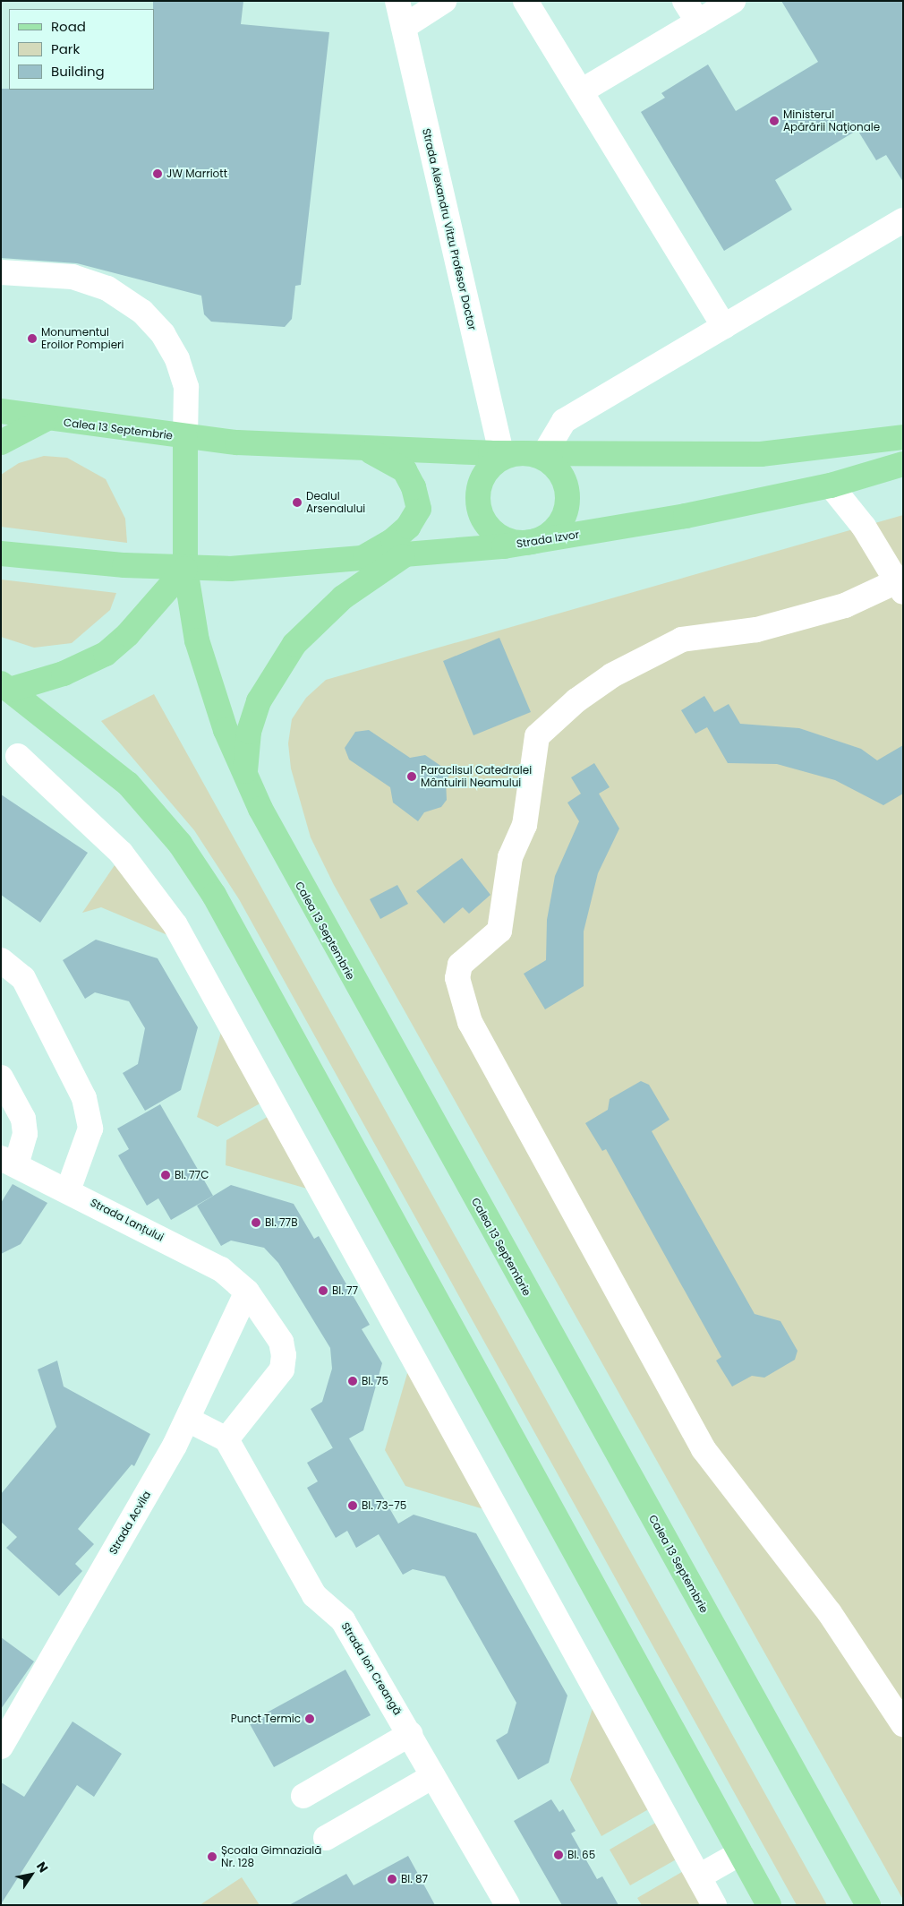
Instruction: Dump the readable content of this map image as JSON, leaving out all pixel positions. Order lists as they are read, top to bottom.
{
  "streets": {
    "main road": ["Calea 13 Septembrie", "Strada Izvor"],
    "street": [
      "Strada Alexandru Vitzu Profesor Doctor",
      "Strada Lanțului",
      "Strada Acvila",
      "Strada Ion Creangă"
    ]
  },
  "crossings": [
    ["Strada Alexandru Vitzu Profesor Doctor", "Strada Izvor"],
    ["Calea 13 Septembrie", "Strada Izvor"],
    ["Strada Lanțului", "Strada Acvila"]
  ],
  "places": [
    "Ministerul Apărării Naţionale",
    "JW Marriott",
    "Monumentul Eroilor Pompieri",
    "Dealul Arsenalului",
    "Paraclisul Catedralei Mântuirii Neamului",
    "Bl. 77C",
    "Bl. 77B",
    "Bl. 77",
    "Bl. 75",
    "Bl. 73-75",
    "Punct Termic",
    "Bl. 65",
    "Școala Gimnazială Nr. 128",
    "Bl. 87"
  ],
  "legend": ["Road", "Park", "Building"],
  "north": "top right"
}
